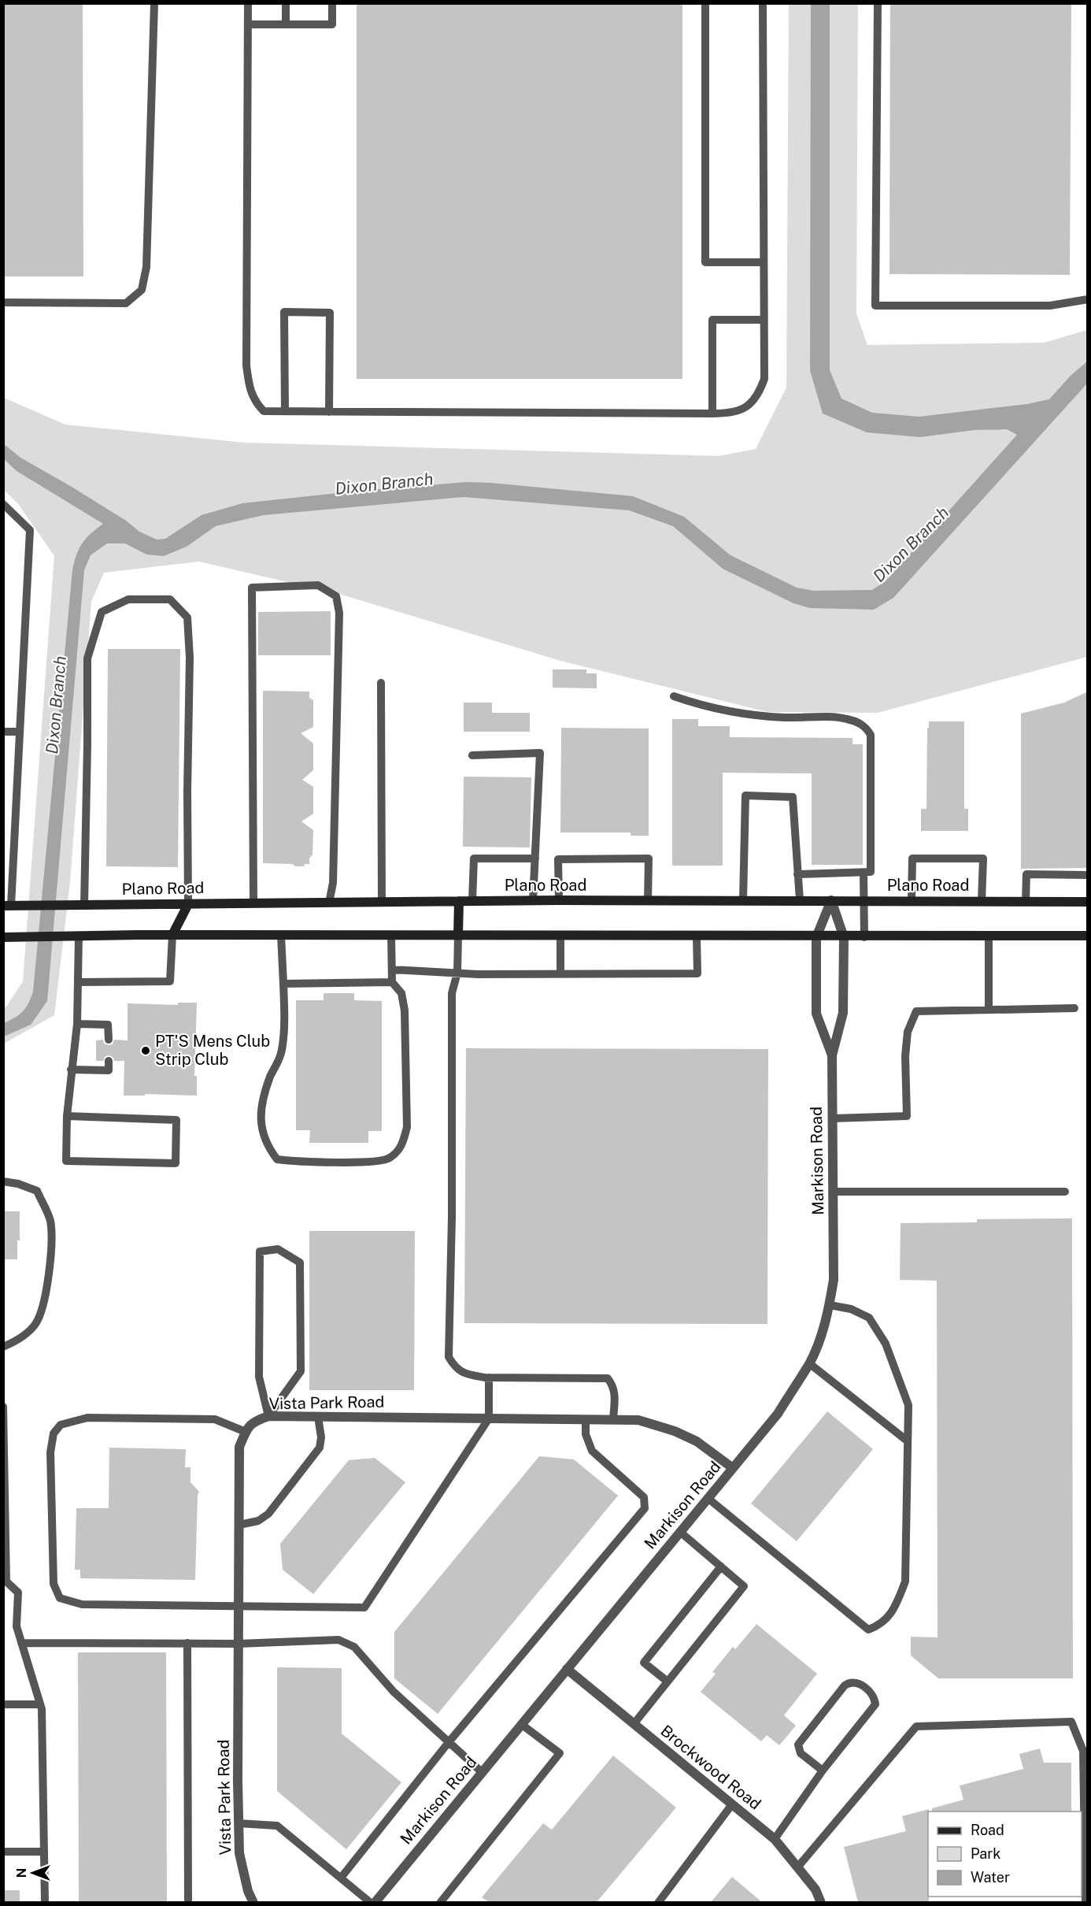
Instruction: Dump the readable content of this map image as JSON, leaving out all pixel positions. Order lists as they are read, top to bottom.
{
  "streets": {
    "main road": ["Plano Road"],
    "street": ["Markison Road", "Vista Park Road", "Brockwood Road"]
  },
  "crossings": [
    ["Plano Road", "Markison Road"],
    ["Markison Road", "Vista Park Road"],
    ["Markison Road", "Brockwood Road"]
  ],
  "water": ["Dixon Branch"],
  "places": ["PT'S Mens Club Strip Club"],
  "legend": ["Road", "Park", "Water"],
  "north": "left"
}
